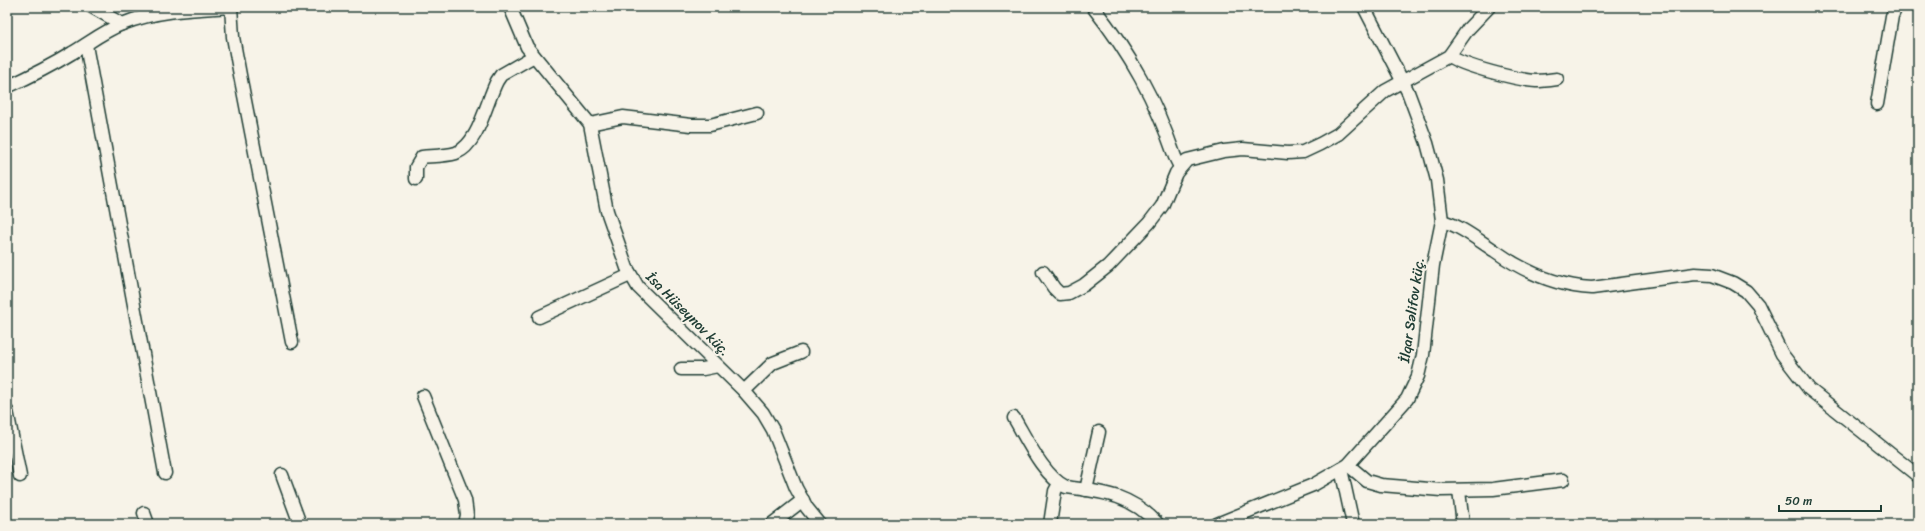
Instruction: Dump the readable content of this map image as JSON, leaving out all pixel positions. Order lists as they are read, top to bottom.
{
  "streets": {
    "street": ["İlqar Səlifov küç.", "İsa Hüseynov küç."]
  },
  "scale_bar": "50 m"
}
